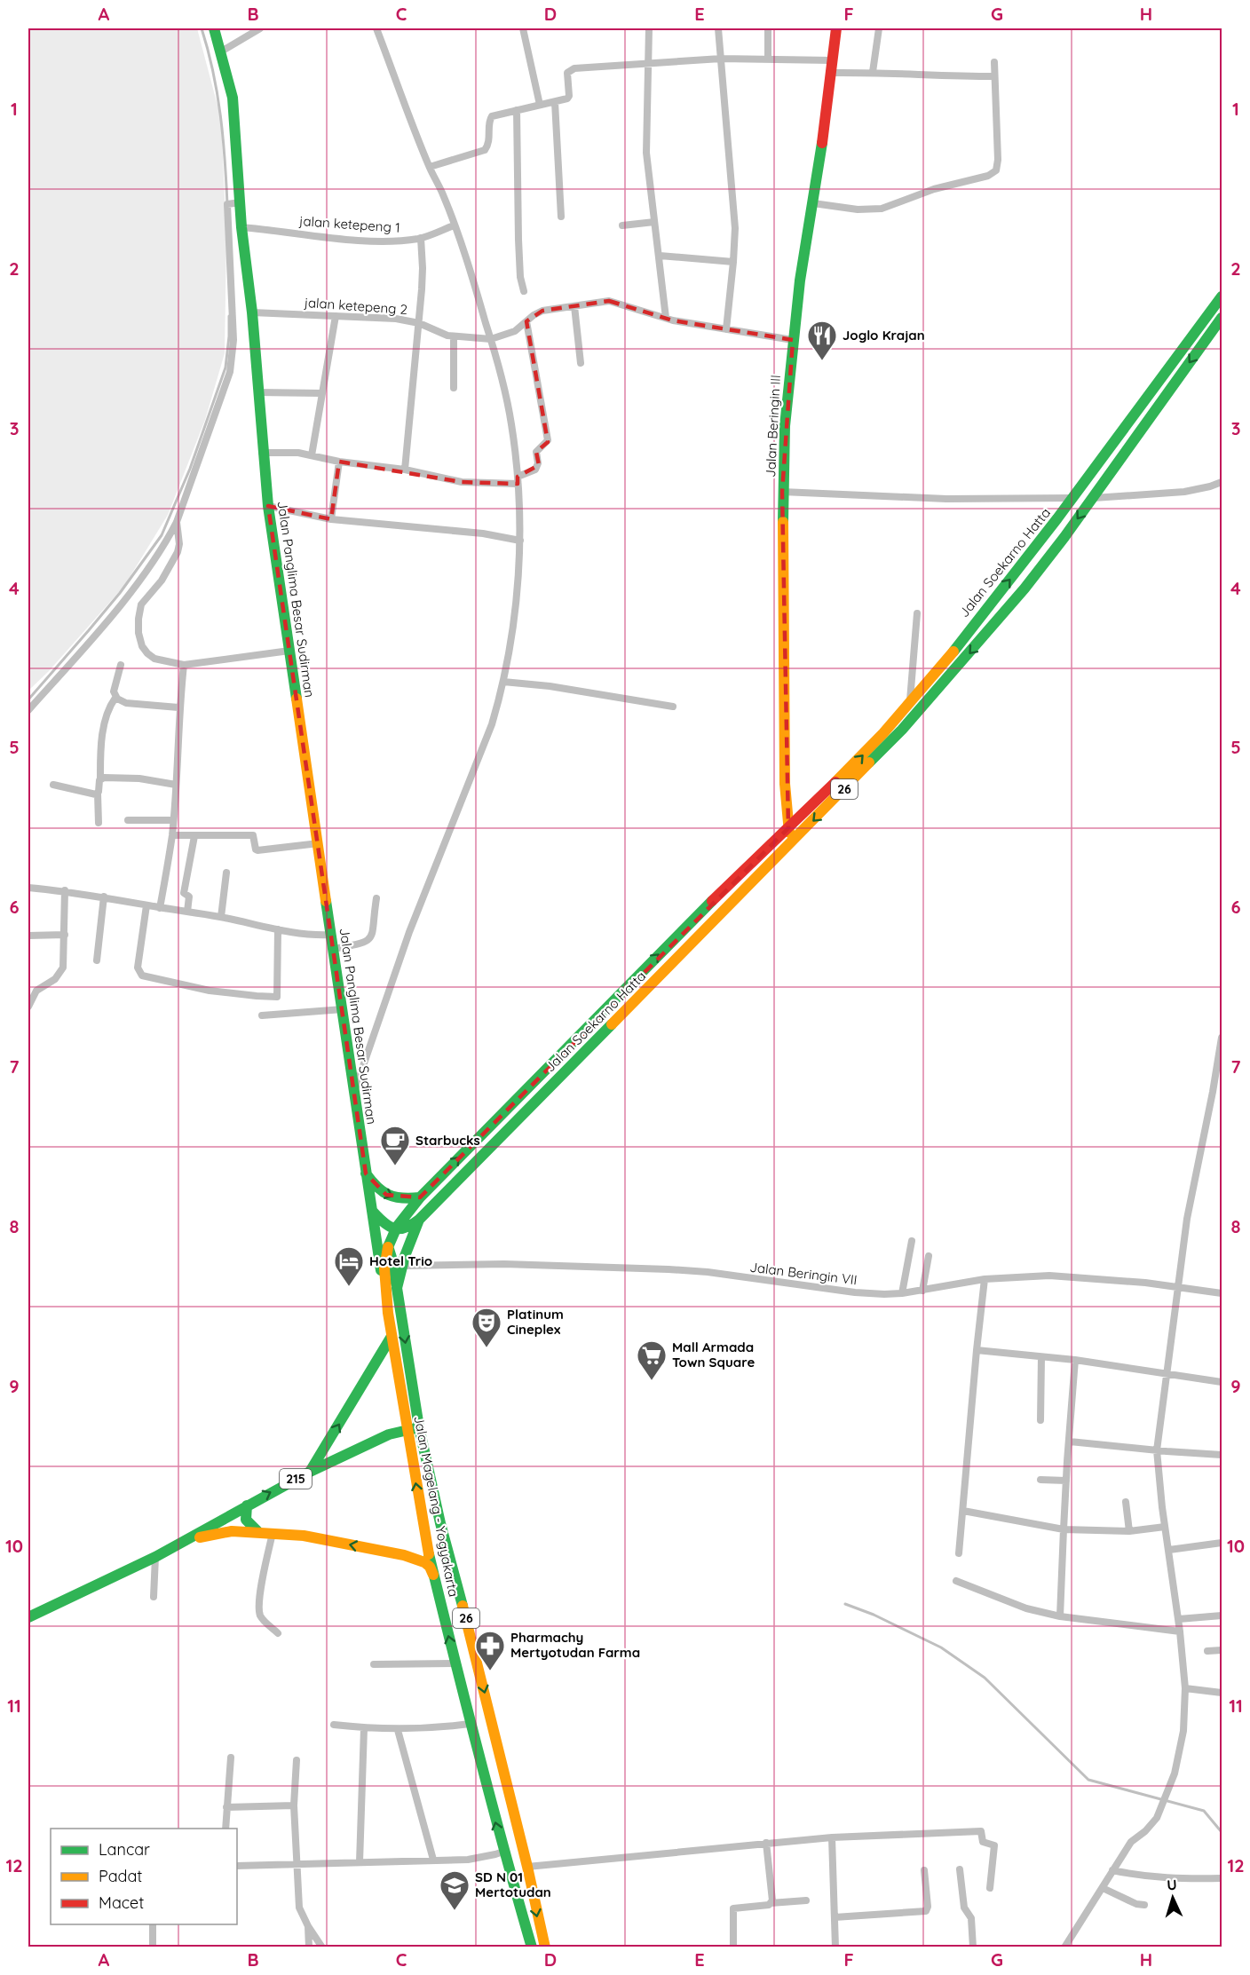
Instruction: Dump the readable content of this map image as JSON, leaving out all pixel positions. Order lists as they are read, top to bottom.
{
  "streets": {
    "main road": [
      "Jalan Beringin III",
      "Jalan Soekarno Hatta",
      "Jalan Panglima Besar Sudirman",
      "26",
      "215",
      "Jalan Magelang - Yogyakarta"
    ],
    "street": ["jalan ketepeng 1", "jalan ketepeng 2", "Jalan Beringin VII"]
  },
  "crossings": [
    ["jalan ketepeng 1", "Jalan Panglima Besar Sudirman"],
    ["jalan ketepeng 2", "Jalan Beringin III"],
    ["jalan ketepeng 2", "Jalan Panglima Besar Sudirman"],
    ["Jalan Beringin III", "Jalan Soekarno Hatta"],
    ["Jalan Soekarno Hatta", "26"],
    ["26", "Jalan Beringin VII"],
    ["26", "Jalan Magelang - Yogyakarta"],
    ["Jalan Beringin VII", "Jalan Magelang - Yogyakarta"],
    ["215", "Jalan Magelang - Yogyakarta"]
  ],
  "places": {
    "restaurant": ["Joglo Krajan"],
    "cafe": ["Starbucks"],
    "hotel": ["Hotel Trio"],
    "theatre": ["Platinum Cineplex"],
    "supermarket": ["Mall Armada Town Square"],
    "pharmacy": ["Pharmachy Mertyotudan Farma"],
    "school or university": ["SD N 01 Mertotudan"]
  },
  "legend": ["Lancar", "Padat", "Macet"],
  "north": "top",
  "grid": {
    "columns": [
      "A",
      "B",
      "C",
      "D",
      "E",
      "F",
      "G",
      "H"
    ],
    "rows": [
      "1",
      "2",
      "3",
      "4",
      "5",
      "6",
      "7",
      "8",
      "9",
      "10",
      "11",
      "12"
    ]
  }
}
